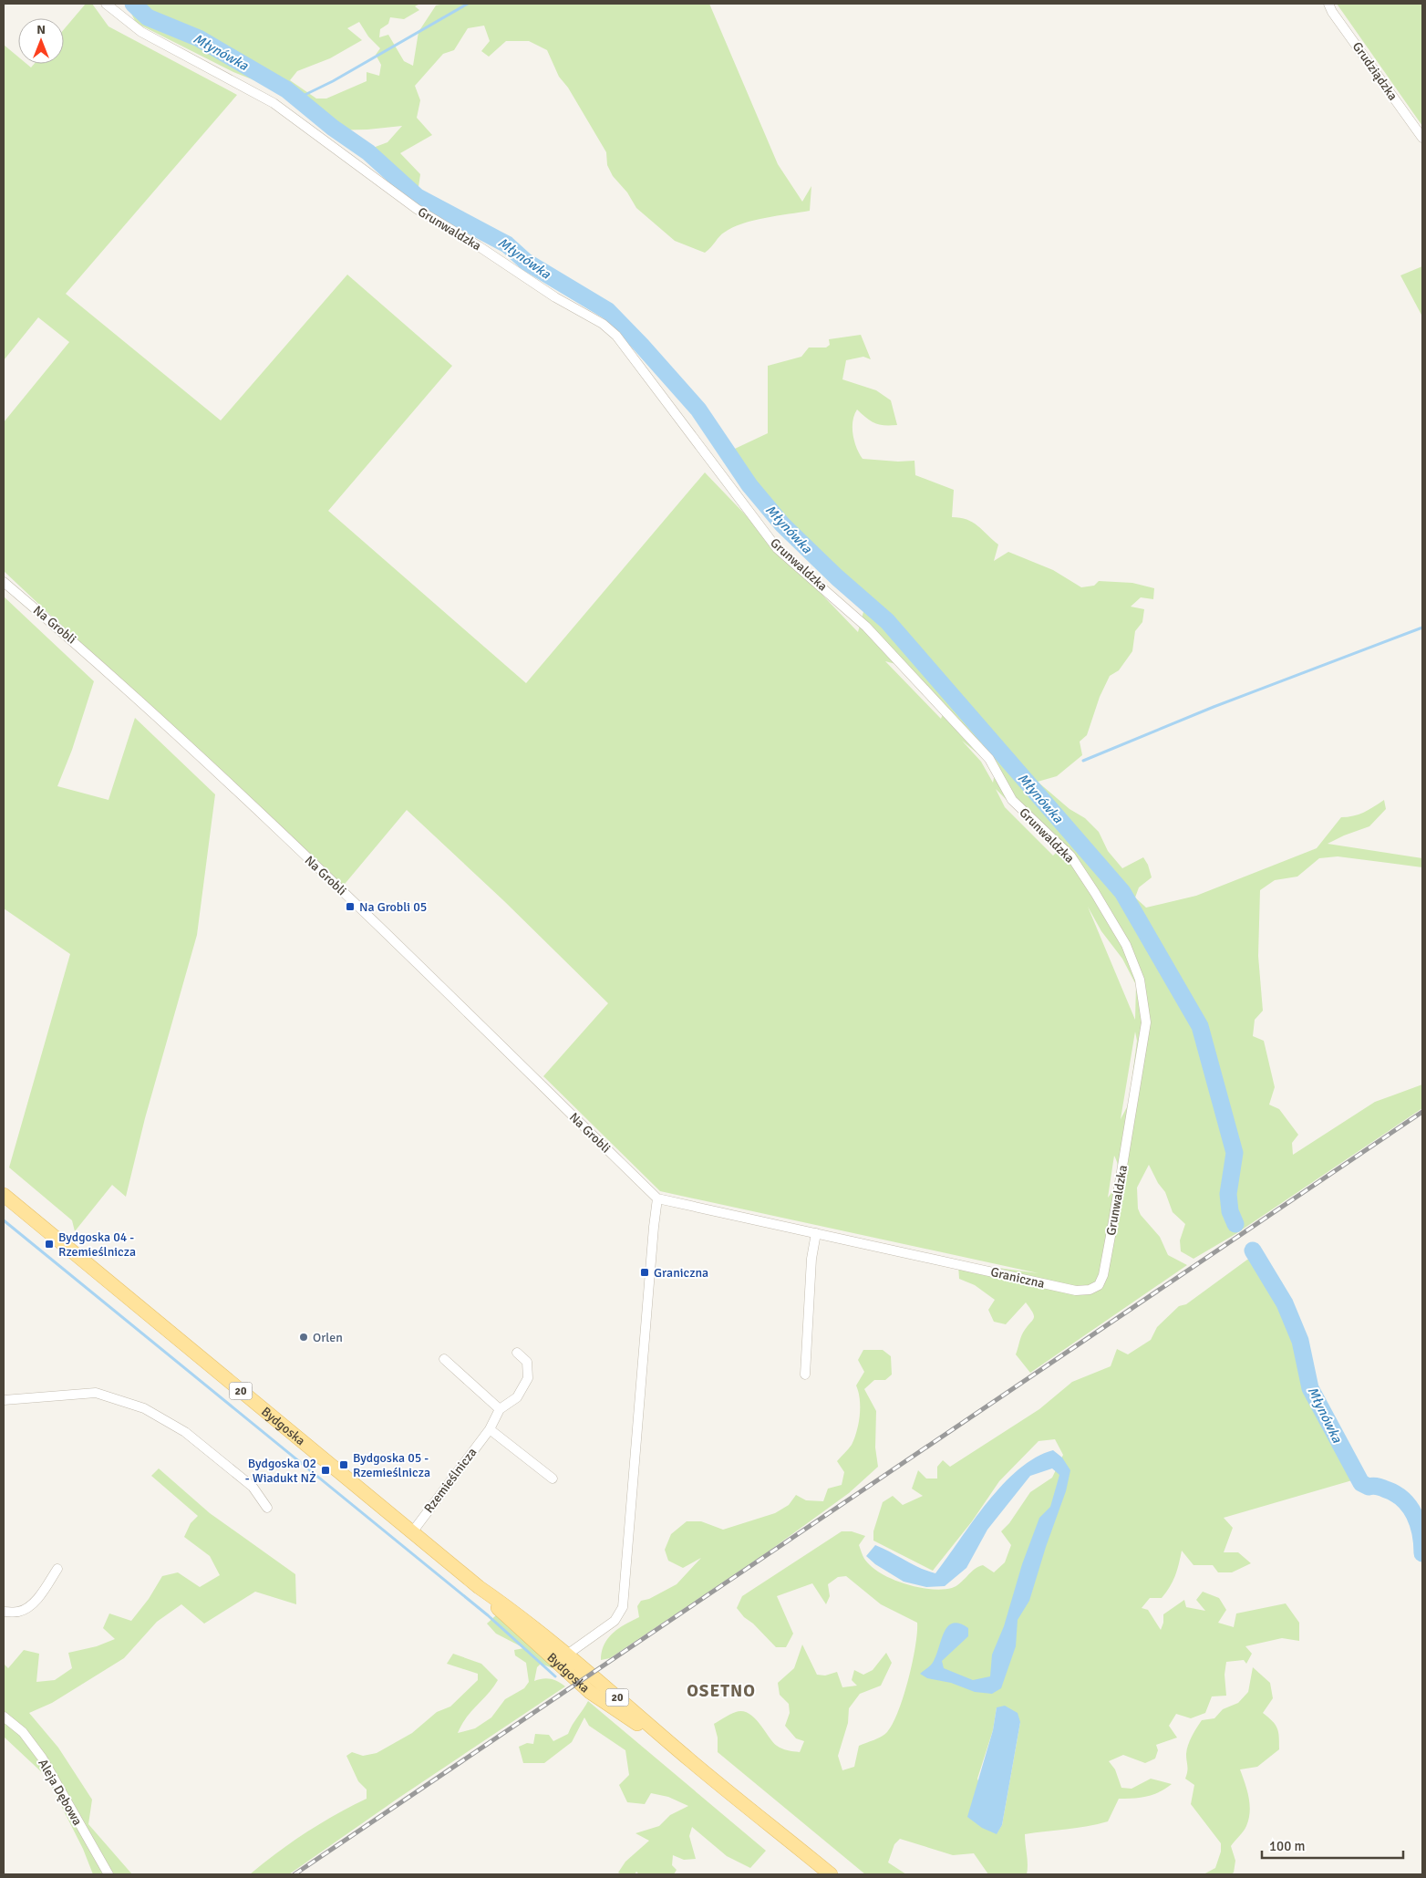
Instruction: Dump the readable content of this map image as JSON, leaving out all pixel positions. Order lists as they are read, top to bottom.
{
  "streets": {
    "main road": ["20", "Bydgoska"],
    "street": [
      "Grudziądzka",
      "Grunwaldzka",
      "Na Grobli",
      "Graniczna",
      "Rzemieślnicza",
      "Aleja Dębowa"
    ]
  },
  "crossings": [
    ["Grunwaldzka", "Graniczna"],
    ["Na Grobli", "Graniczna"],
    ["Bydgoska", "Rzemieślnicza"]
  ],
  "districts": ["OSETNO"],
  "water": ["Młynówka"],
  "places": {
    "transit": [
      "Na Grobli 05",
      "Bydgoska 04 - Rzemieślnicza",
      "Graniczna",
      "Bydgoska 05 - Rzemieślnicza",
      "Bydgoska 02 - Wiadukt NŻ"
    ],
    "other": ["Orlen"]
  },
  "scale_bar": "100 m",
  "north": "top"
}
